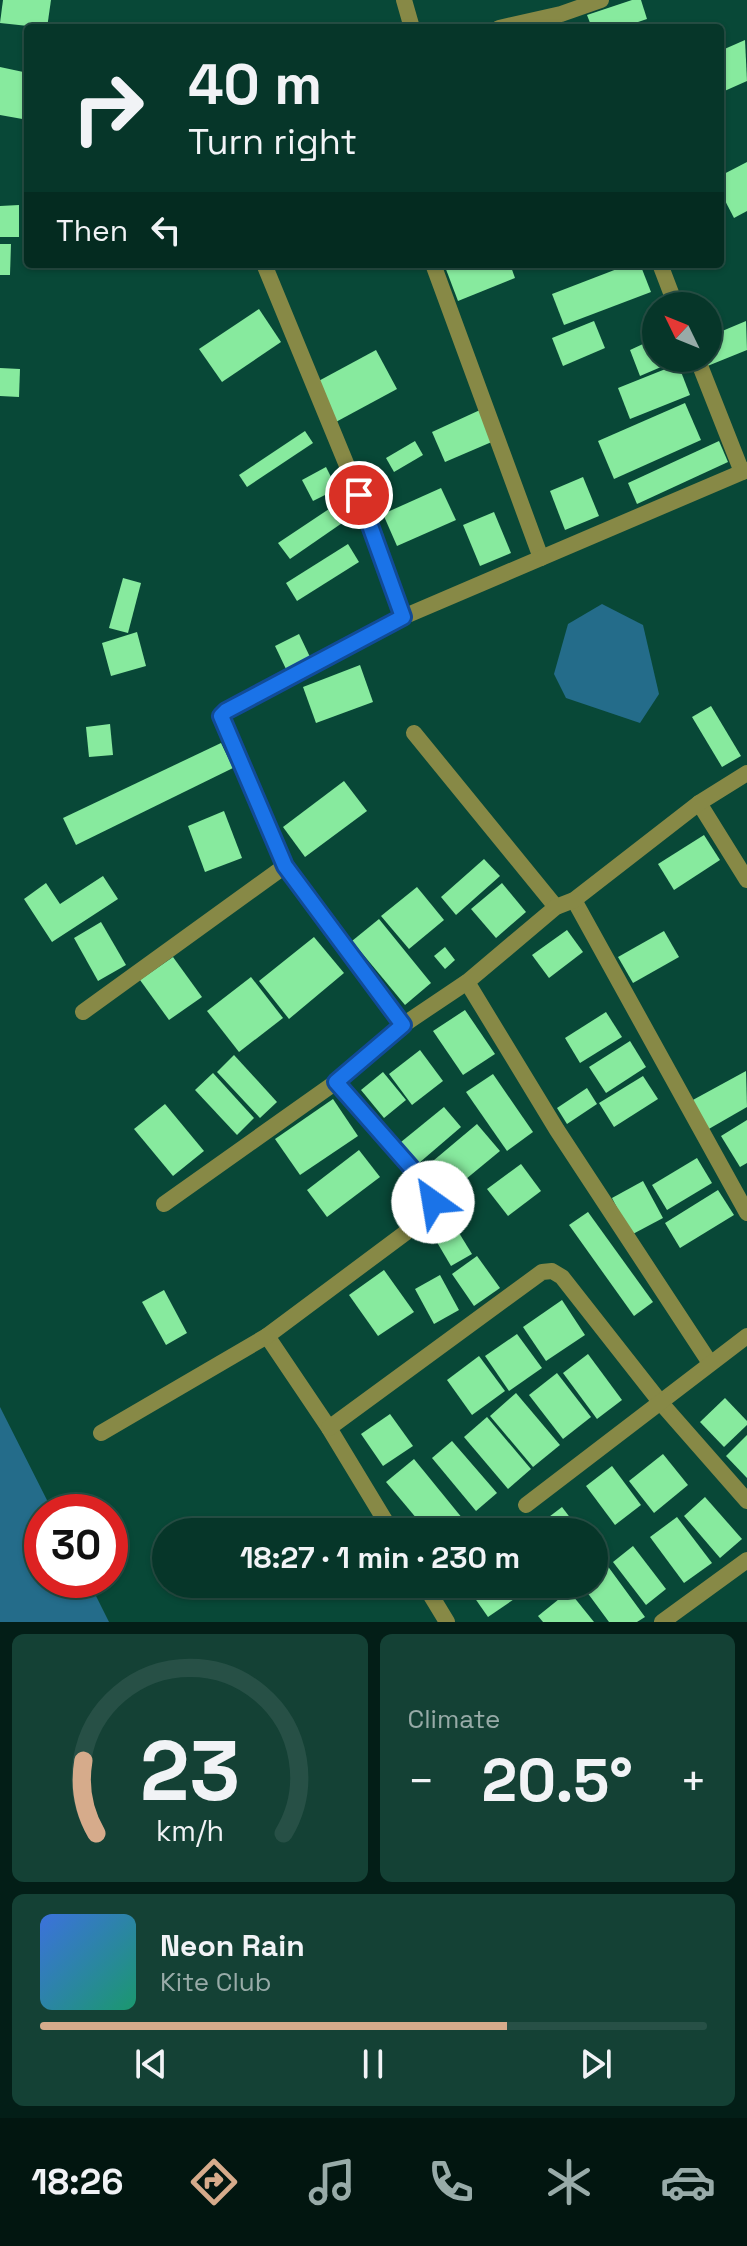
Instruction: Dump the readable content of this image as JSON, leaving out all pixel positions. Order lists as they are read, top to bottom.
{
  "north": "top left",
  "page": {
    "turn": ["40 m", "Turn right"],
    "then": "Then",
    "limit": "30",
    "trip": "18:27 · 1 min · 230 m",
    "tile": "Climate",
    "heat": ["−", "20.5°", "+"],
    "song": ["Neon Rain", "Kite Club"],
    "tabs": "18:26",
    "gauge": ["23", "km/h"]
  }
}
